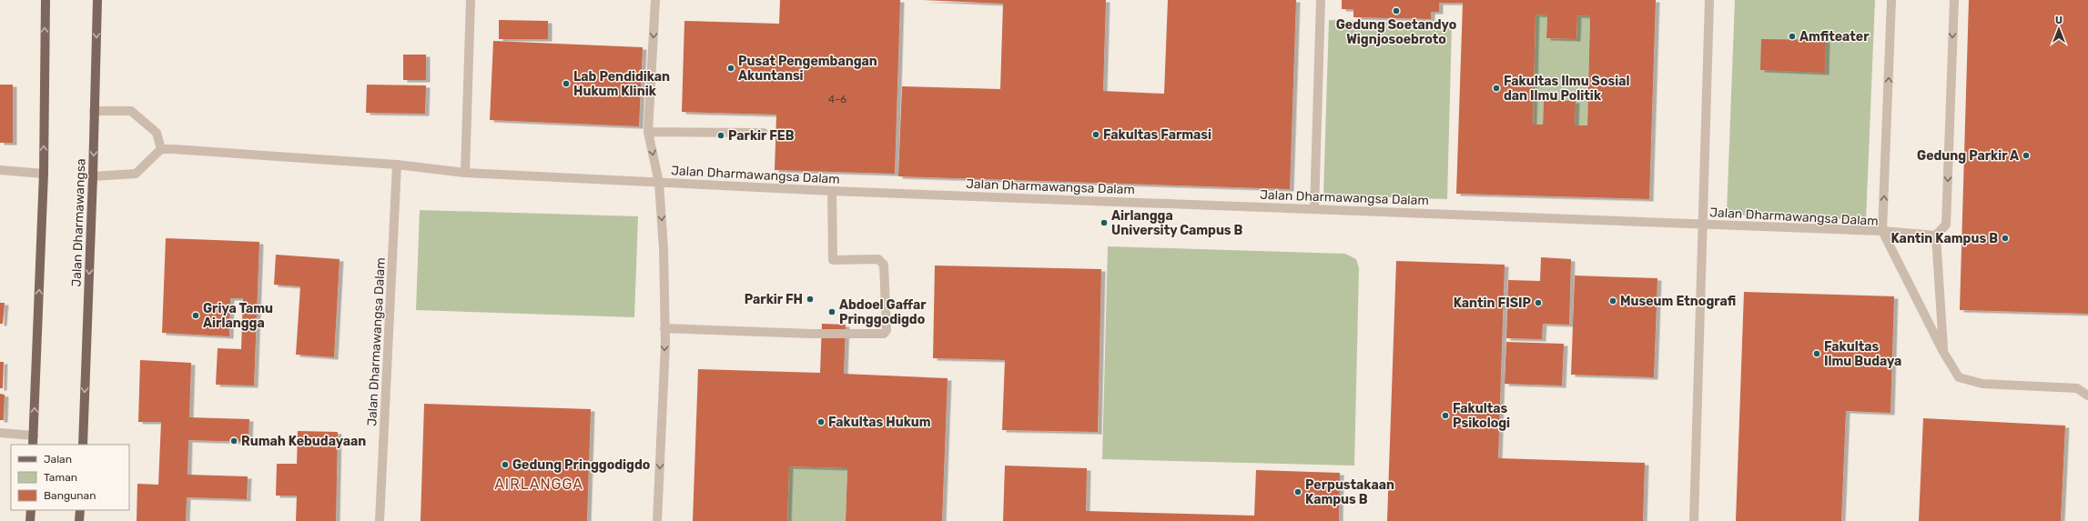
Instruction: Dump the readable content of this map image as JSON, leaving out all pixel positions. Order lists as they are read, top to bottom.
{
  "streets": {
    "main road": ["Jalan Dharmawangsa"],
    "street": ["Jalan Dharmawangsa Dalam"]
  },
  "districts": ["AIRLANGGA"],
  "places": [
    "Gedung Soetandyo Wignjosoebroto",
    "Amfiteater",
    "Pusat Pengembangan Akuntansi",
    "Lab Pendidikan Hukum Klinik",
    "Fakultas Ilmu Sosial dan Ilmu Politik",
    "Fakultas Farmasi",
    "Parkir FEB",
    "Gedung Parkir A",
    "Airlangga University Campus B",
    "Kantin Kampus B",
    "Parkir FH",
    "Museum Etnografi",
    "Kantin FISIP",
    "Abdoel Gaffar Pringgodigdo",
    "Griya Tamu Airlangga",
    "Fakultas Ilmu Budaya",
    "Fakultas Psikologi",
    "Fakultas Hukum",
    "Rumah Kebudayaan",
    "Gedung Pringgodigdo",
    "Perpustakaan Kampus B"
  ],
  "house_numbers": ["4-6"],
  "legend": ["Jalan", "Taman", "Bangunan"],
  "north": "top"
}
